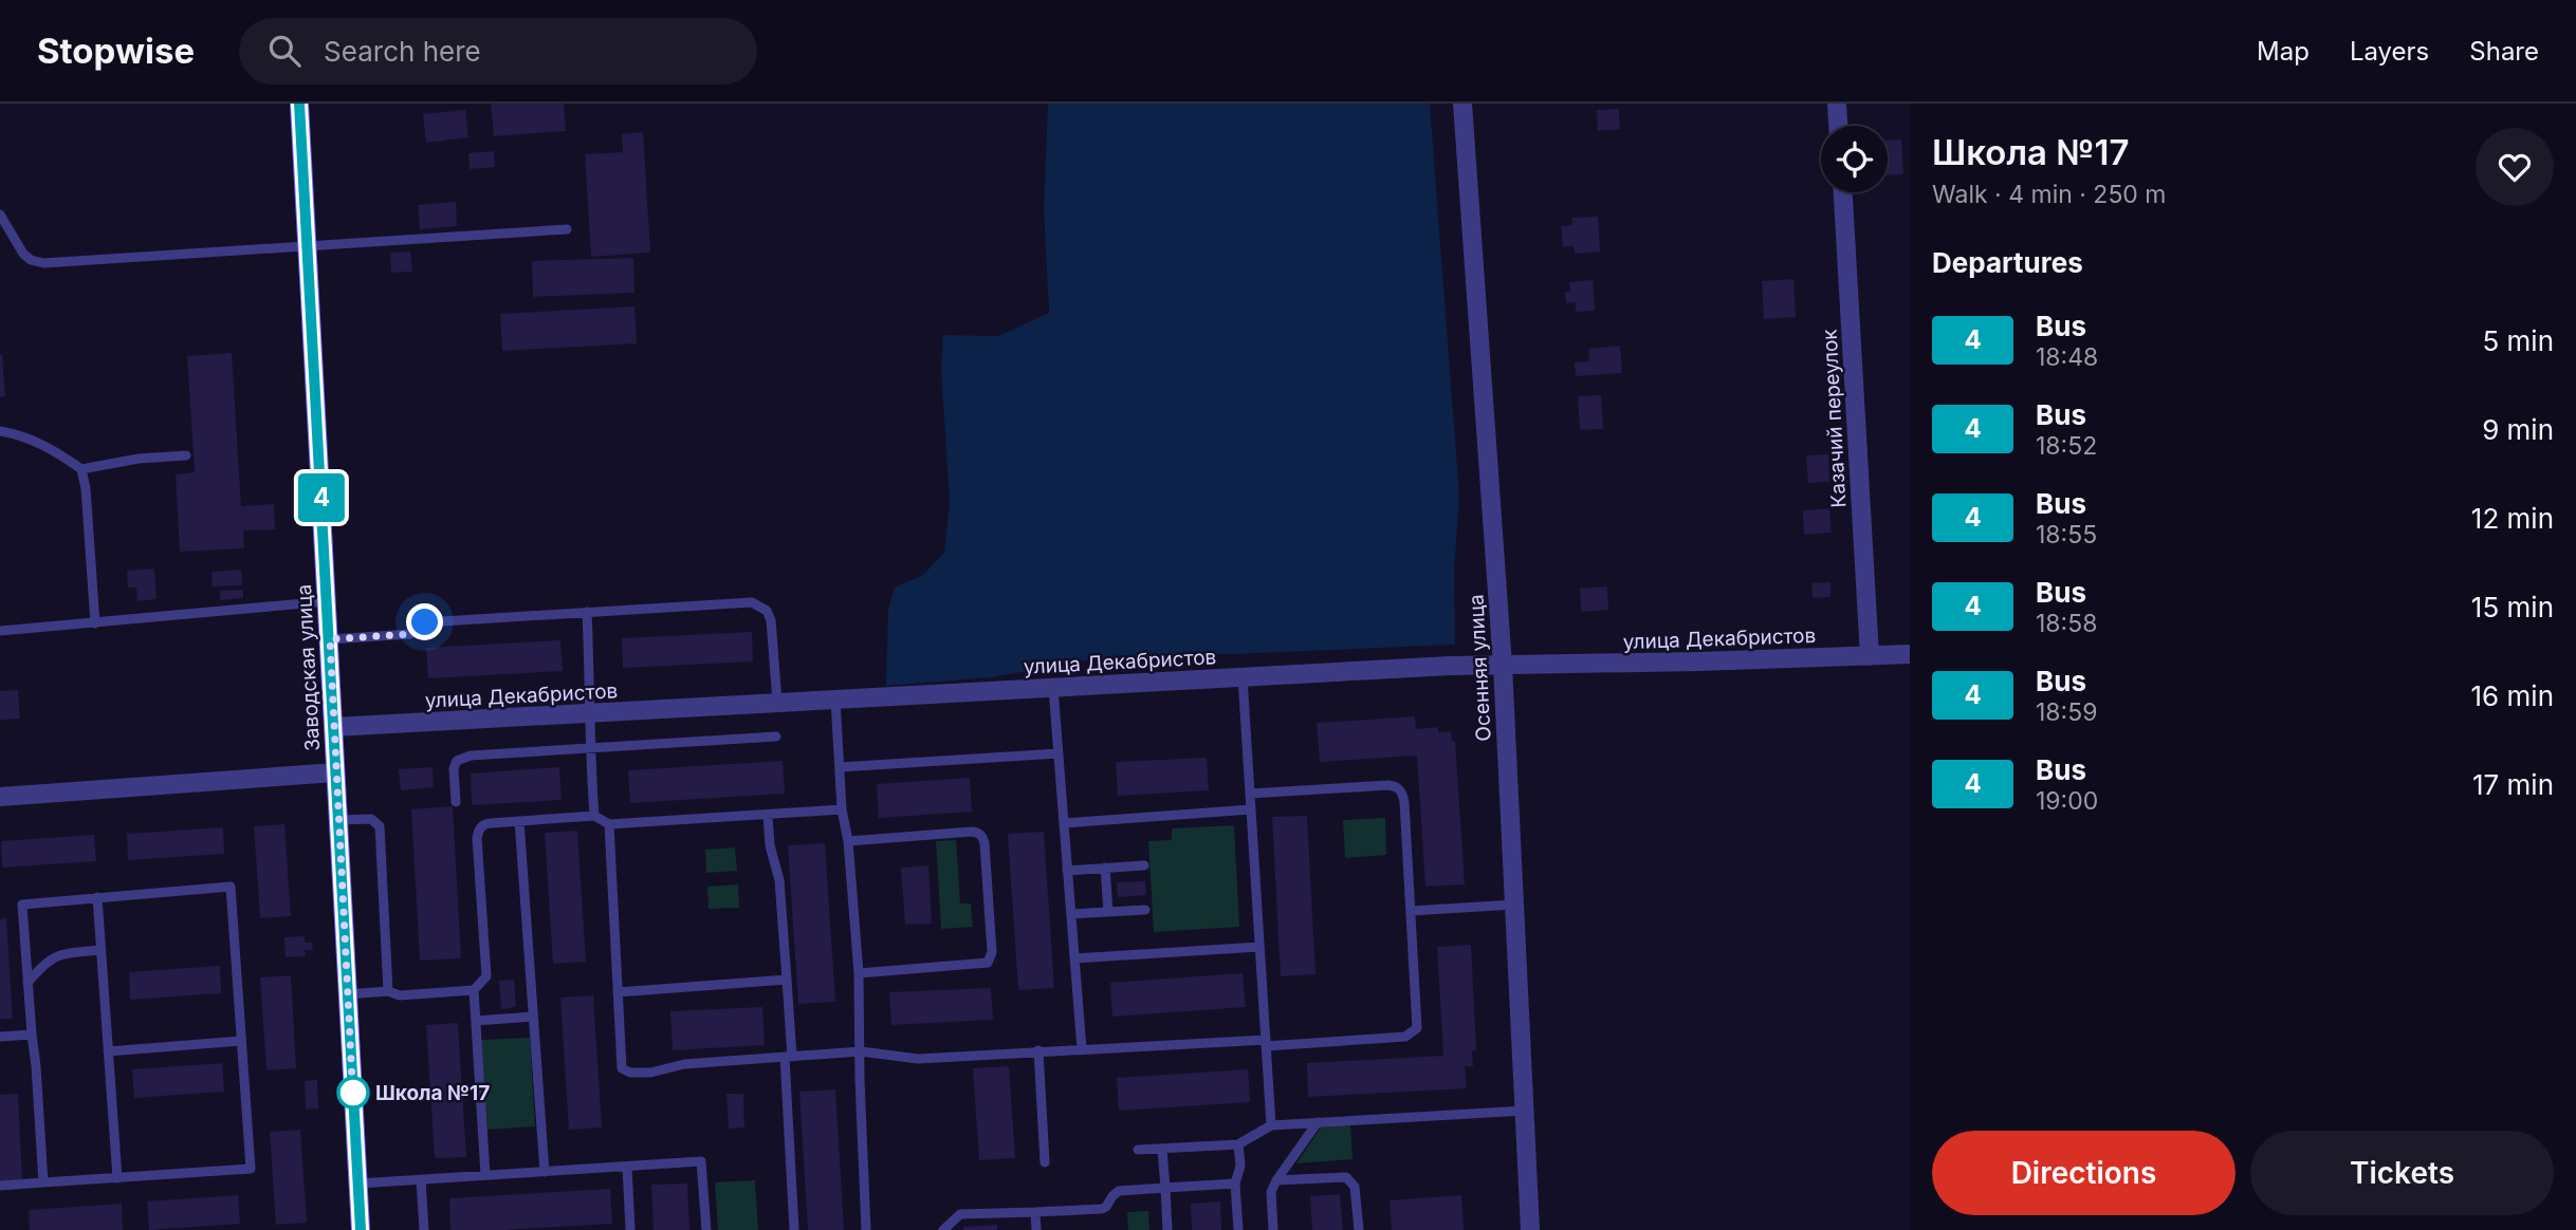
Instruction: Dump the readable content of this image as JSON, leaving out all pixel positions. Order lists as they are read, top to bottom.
{
  "streets": {
    "street": [
      "Казачий переулок",
      "улица Декабристов",
      "Заводская улица",
      "Осенняя улица"
    ]
  },
  "crossings": [
    ["Казачий переулок", "улица Декабристов"],
    ["улица Декабристов", "Заводская улица"],
    ["улица Декабристов", "Осенняя улица"]
  ],
  "places": ["Школа №17"],
  "lines": ["bus line 4"],
  "page": {
    "header": "Stopwise",
    "search": "Search here",
    "nav": ["Map", "Layers", "Share"],
    "on_map": "4",
    "heading": [
      ["Школа №17", "Walk · 4 min · 250 m"],
      "Departures"
    ],
    "list": [
      {
        "mark": "4",
        "name": "Bus",
        "note": "18:48",
        "value": "5 min"
      },
      {
        "mark": "4",
        "name": "Bus",
        "note": "18:52",
        "value": "9 min"
      },
      {
        "mark": "4",
        "name": "Bus",
        "note": "18:55",
        "value": "12 min"
      },
      {
        "mark": "4",
        "name": "Bus",
        "note": "18:58",
        "value": "15 min"
      },
      {
        "mark": "4",
        "name": "Bus",
        "note": "18:59",
        "value": "16 min"
      },
      {
        "mark": "4",
        "name": "Bus",
        "note": "19:00",
        "value": "17 min"
      }
    ],
    "buttons": ["Directions", "Tickets"]
  }
}
